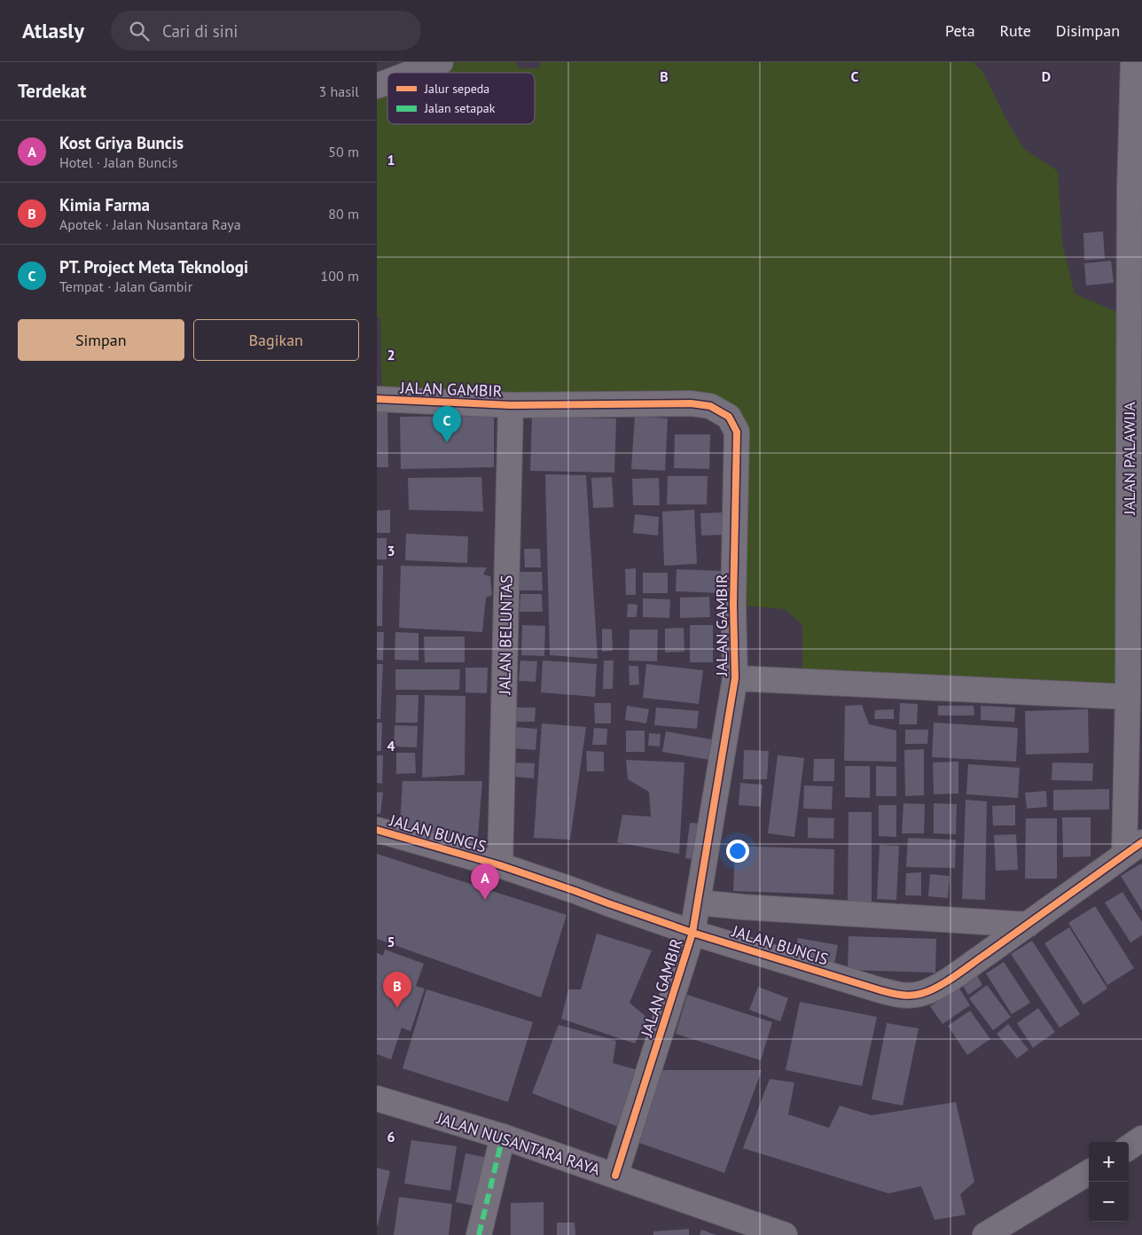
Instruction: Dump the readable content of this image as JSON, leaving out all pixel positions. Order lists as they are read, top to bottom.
{
  "streets": {
    "street": [
      "JALAN GAMBIR",
      "JALAN PALAWIJA",
      "JALAN BELUNTAS",
      "JALAN BUNCIS",
      "JALAN NUSANTARA RAYA"
    ]
  },
  "crossings": [
    ["JALAN GAMBIR", "JALAN BELUNTAS"],
    ["JALAN GAMBIR", "JALAN BUNCIS"],
    ["JALAN GAMBIR", "JALAN NUSANTARA RAYA"],
    ["JALAN PALAWIJA", "JALAN BUNCIS"],
    ["JALAN BELUNTAS", "JALAN BUNCIS"]
  ],
  "legend": ["Jalur sepeda", "Jalan setapak"],
  "page": {
    "header": "Atlasly",
    "search": "Cari di sini",
    "nav": ["Peta", "Rute", "Disimpan"],
    "heading": ["Terdekat", "3 hasil"],
    "list": [
      {
        "mark": "A",
        "name": "Kost Griya Buncis",
        "note": "Hotel · Jalan Buncis",
        "value": "50 m"
      },
      {
        "mark": "B",
        "name": "Kimia Farma",
        "note": "Apotek · Jalan Nusantara Raya",
        "value": "80 m"
      },
      {
        "mark": "C",
        "name": "PT. Project Meta Teknologi",
        "note": "Tempat · Jalan Gambir",
        "value": "100 m"
      }
    ],
    "buttons": ["Simpan", "Bagikan"],
    "pins": ["C", "A", "B"],
    "map_buttons": ["+", "−"]
  },
  "grid": {
    "columns": ["B", "C", "D"],
    "rows": [
      "1",
      "2",
      "3",
      "4",
      "5",
      "6"
    ]
  }
}
